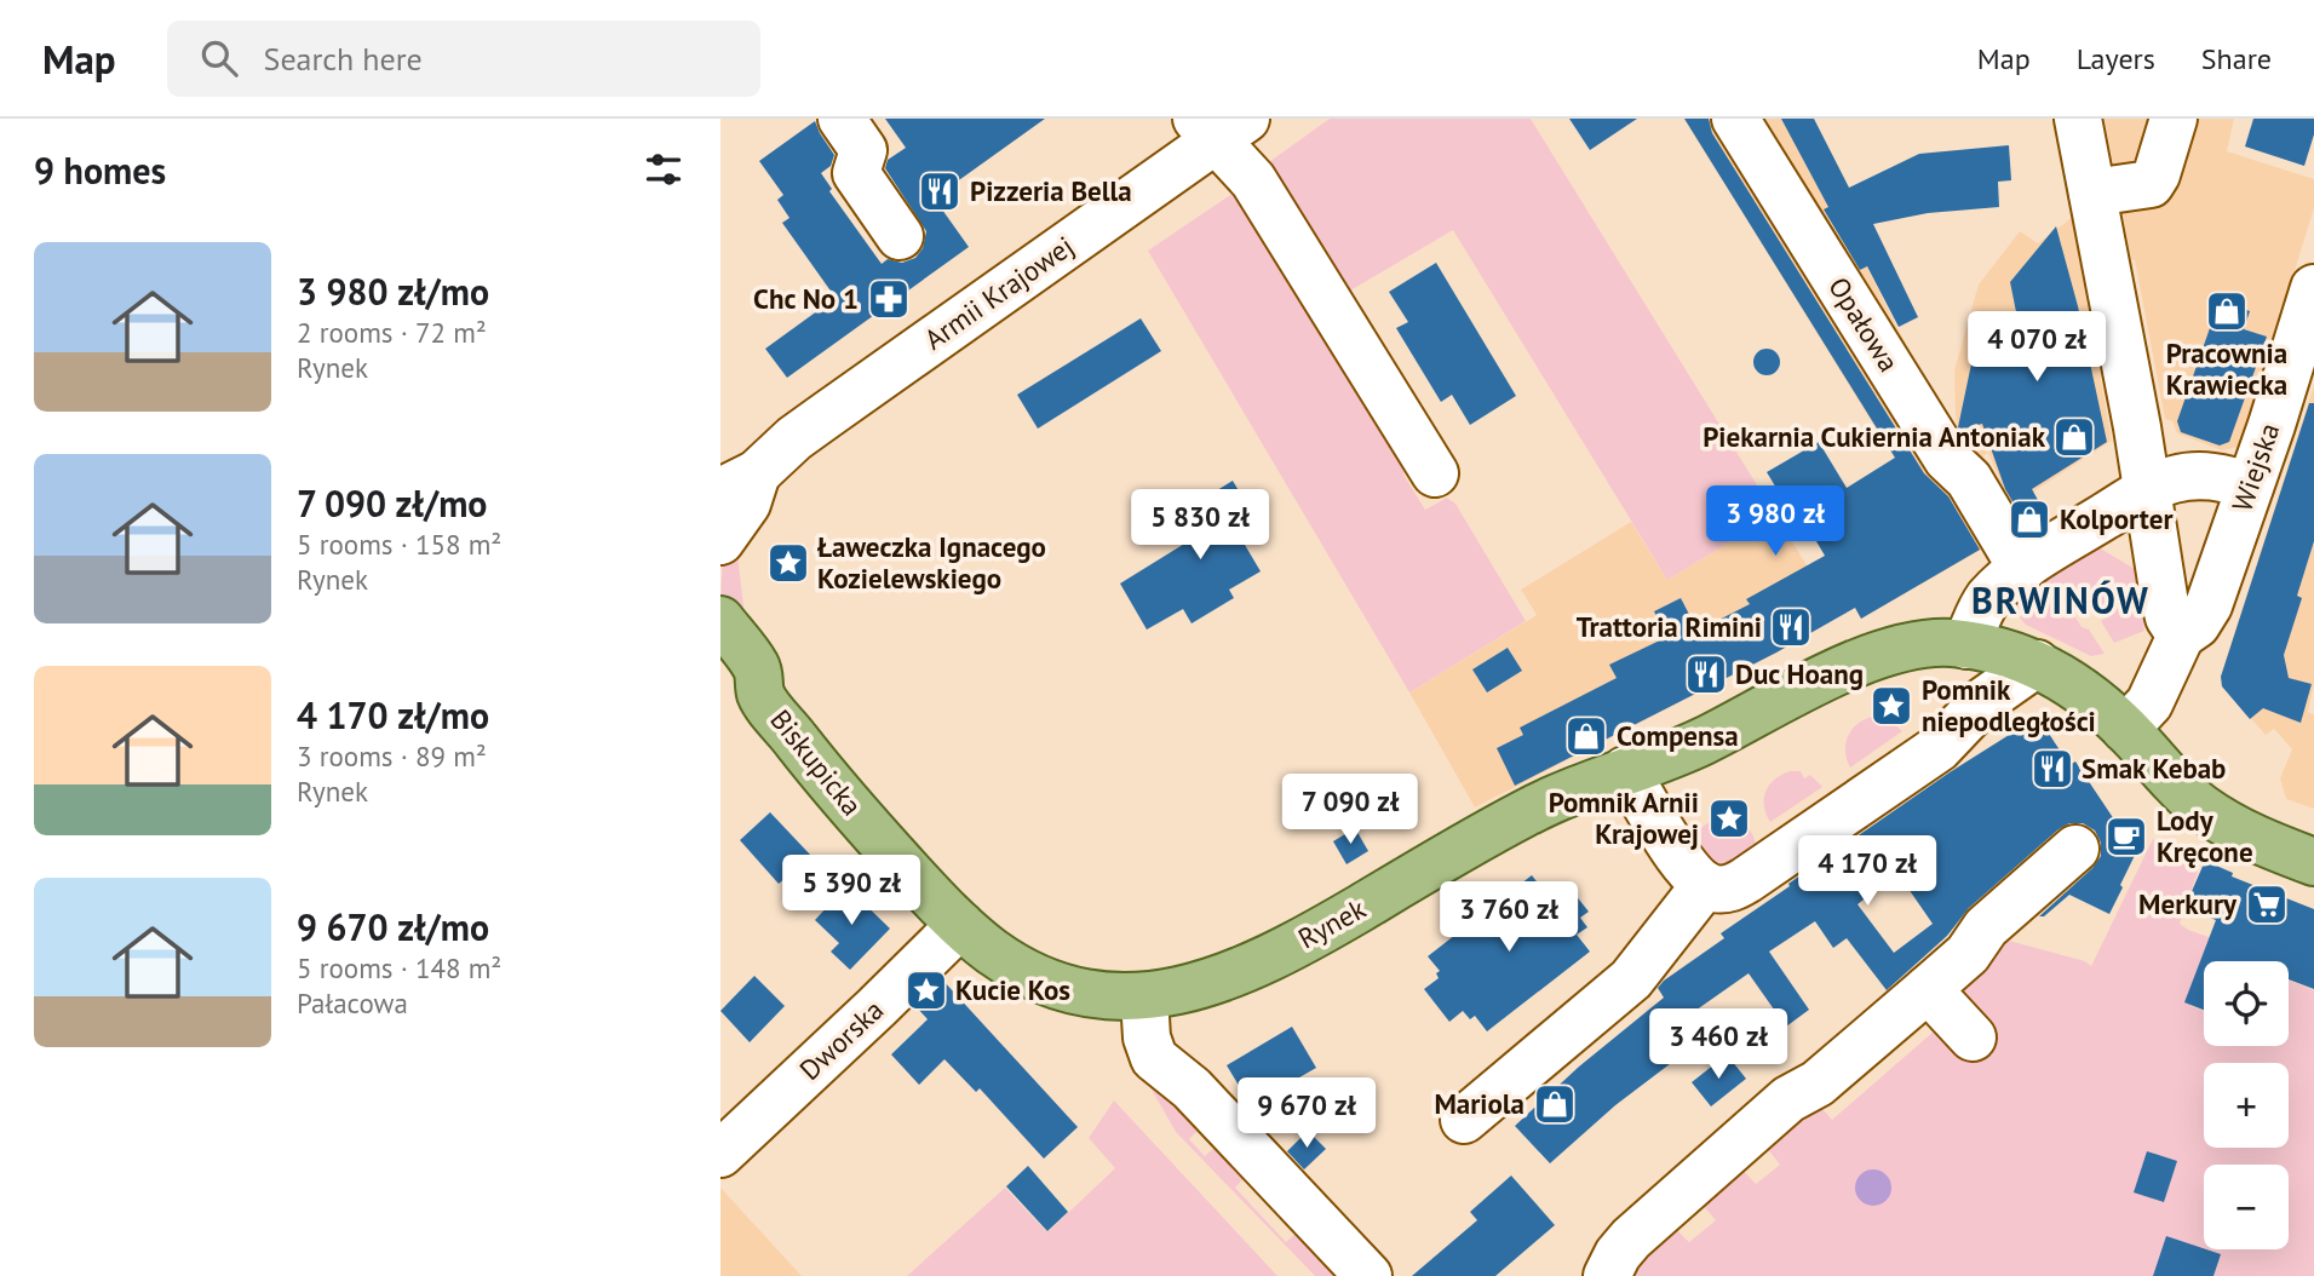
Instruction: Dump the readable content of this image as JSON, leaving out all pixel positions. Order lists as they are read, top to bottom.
{
  "streets": {
    "main road": ["Biskupicka", "Rynek"],
    "street": [
      "Armii Krajowej",
      "Opałowa",
      "Wiejska",
      "Dworska"
    ]
  },
  "crossings": [
    ["Wiejska", "Rynek"],
    ["Biskupicka", "Rynek"],
    ["Biskupicka", "Dworska"]
  ],
  "districts": ["BRWINÓW"],
  "places": {
    "restaurant": [
      "Pizzeria Bella",
      "Trattoria Rimini",
      "Duc Hoang",
      "Smak Kebab"
    ],
    "pharmacy": ["Chc No 1"],
    "shop": [
      "Pracownia Krawiecka",
      "Piekarnia Cukiernia Antoniak",
      "Kolporter",
      "Compensa",
      "Mariola"
    ],
    "place": [
      "Ławeczka Ignacego Kozielewskiego",
      "Pomnik niepodległości",
      "Pomnik Arnii Krajowej",
      "Kucie Kos"
    ],
    "cafe": ["Lody Kręcone"],
    "supermarket": ["Merkury"]
  },
  "page": {
    "header": "Map",
    "search": "Search here",
    "nav": ["Map", "Layers", "Share"],
    "heading": "9 homes",
    "list": [
      {
        "name": "3 980 zł/mo",
        "note": "2 rooms · 72 m² · Rynek"
      },
      {
        "name": "7 090 zł/mo",
        "note": "5 rooms · 158 m² · Rynek"
      },
      {
        "name": "4 170 zł/mo",
        "note": "3 rooms · 89 m² · Rynek"
      },
      {
        "name": "9 670 zł/mo",
        "note": "5 rooms · 148 m² · Pałacowa"
      }
    ],
    "price": [
      "4 070 zł",
      "3 980 zł",
      "5 830 zł",
      "7 090 zł",
      "4 170 zł",
      "5 390 zł",
      "3 760 zł",
      "3 460 zł",
      "9 670 zł"
    ],
    "map_buttons": ["+", "−"]
  }
}
